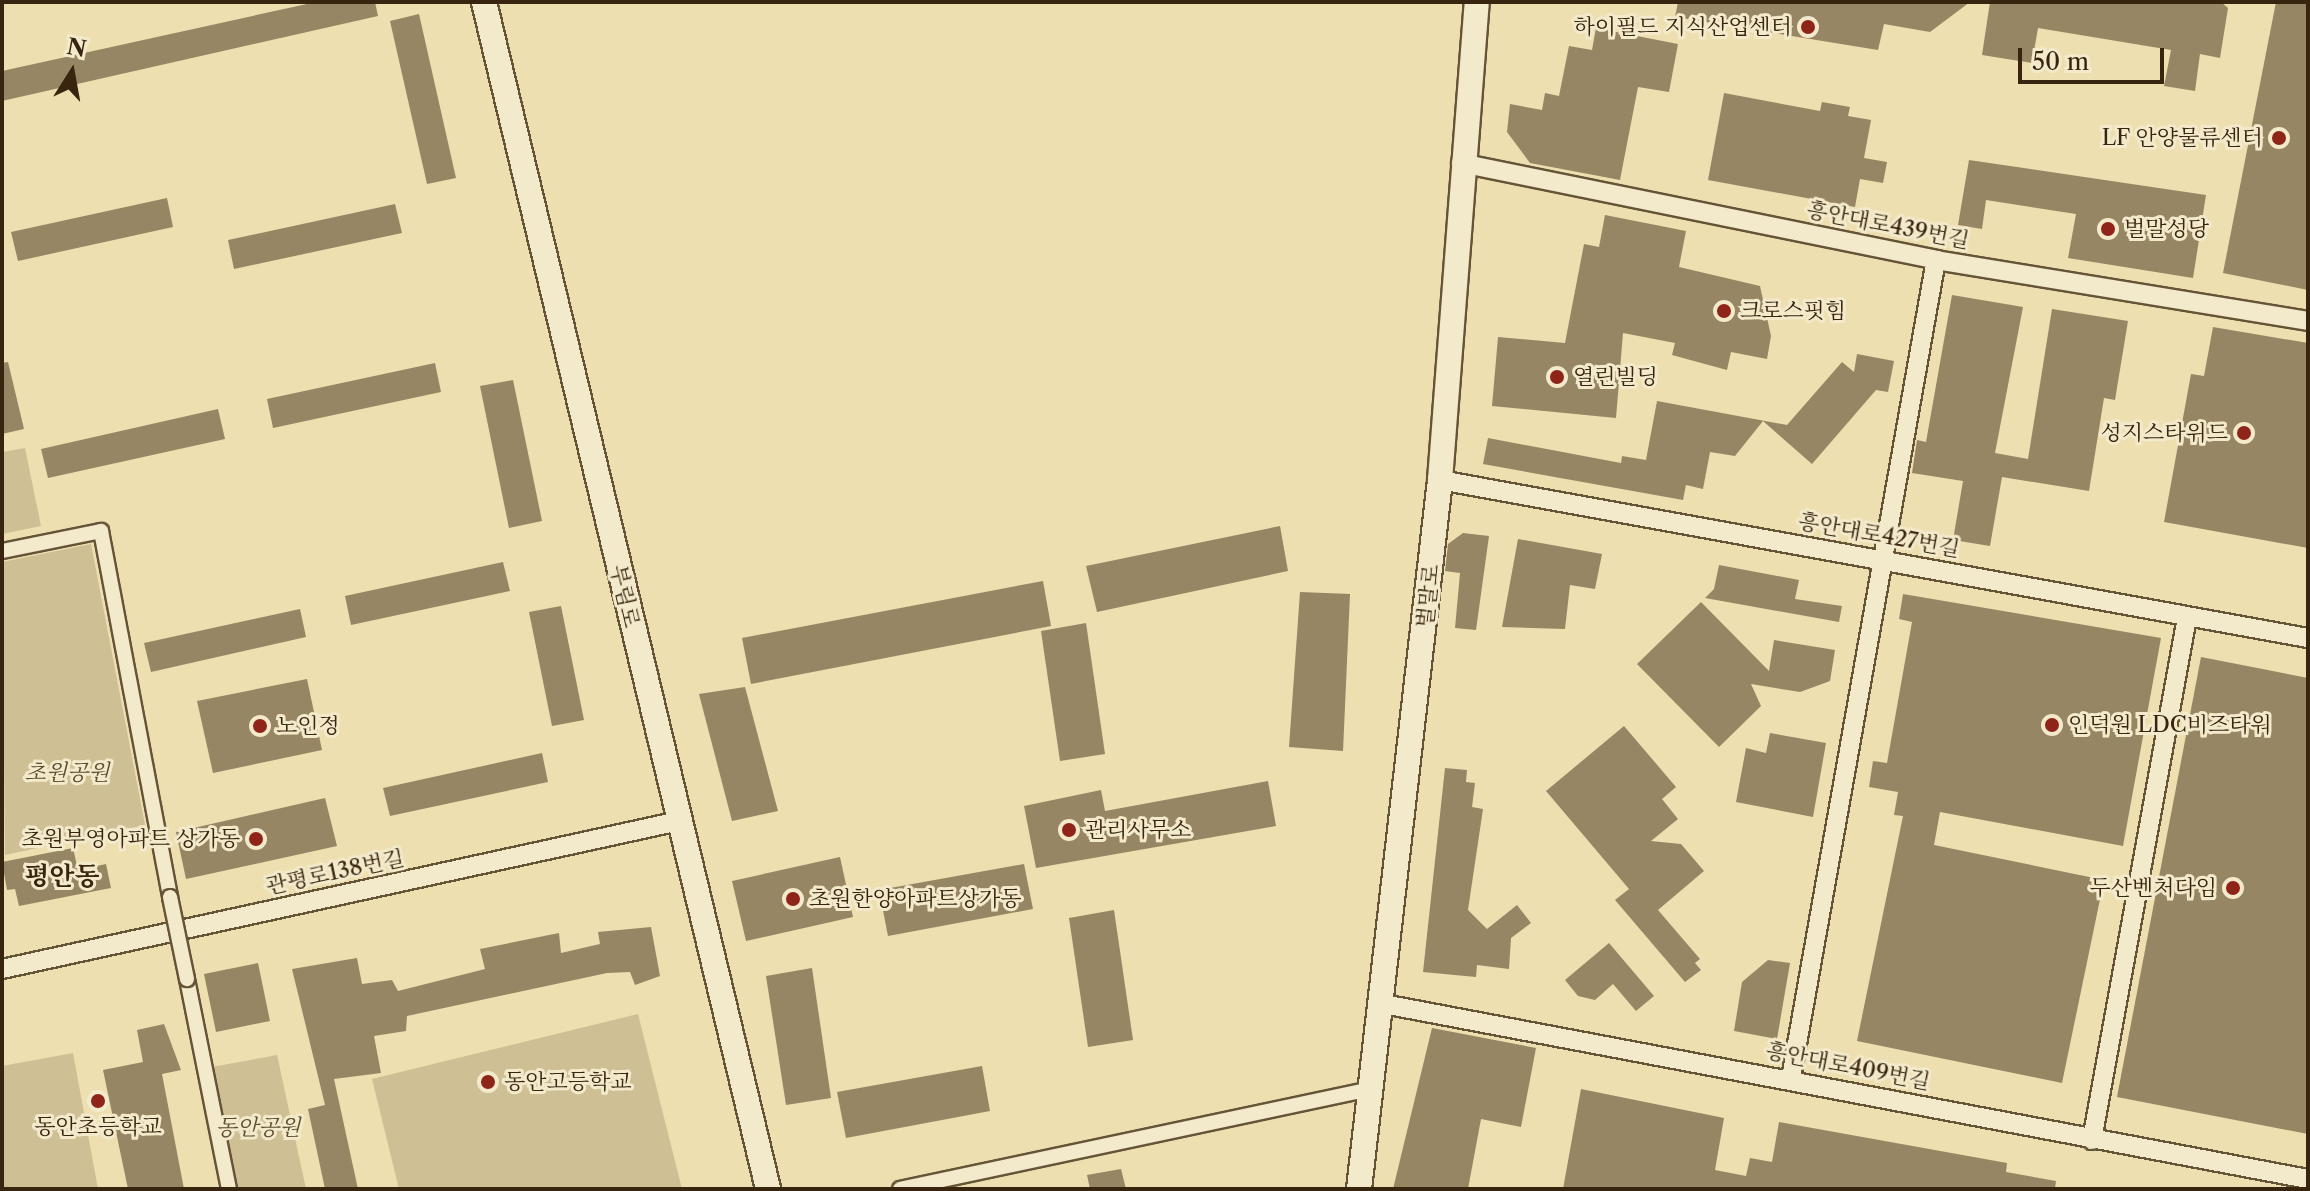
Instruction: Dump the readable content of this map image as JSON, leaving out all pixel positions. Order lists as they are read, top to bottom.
{
  "streets": {
    "street": [
      "흥안대로439번길",
      "흥안대로427번길",
      "부림로",
      "벌말로",
      "관평로138번길",
      "흥안대로409번길"
    ]
  },
  "crossings": [
    ["흥안대로439번길", "벌말로"],
    ["흥안대로427번길", "벌말로"],
    ["부림로", "관평로138번길"],
    ["벌말로", "흥안대로409번길"]
  ],
  "districts": ["평안동"],
  "parks": ["초원공원", "동안공원"],
  "places": [
    "하이필드 지식산업센터",
    "LF 안양물류센터",
    "벌말성당",
    "크로스핏힘",
    "열린빌딩",
    "성지스타위드",
    "인덕원 LDC비즈타워",
    "노인정",
    "관리사무소",
    "초원부영아파트 상가동",
    "두산벤처다임",
    "초원한양아파트상가동",
    "동안고등학교",
    "동안초등학교"
  ],
  "scale_bar": "50 m",
  "north": "top"
}
